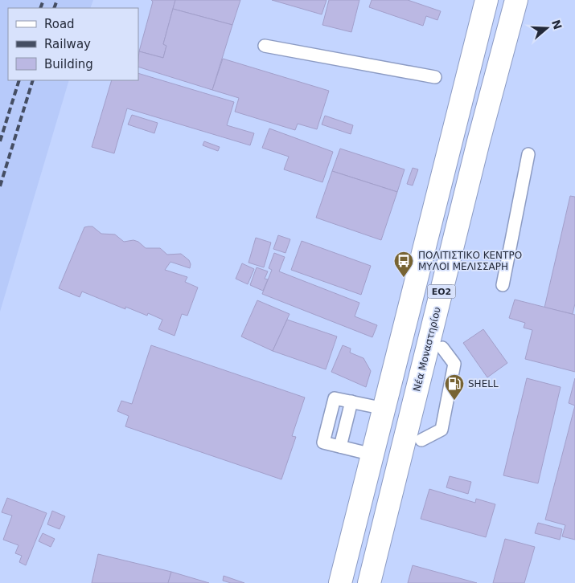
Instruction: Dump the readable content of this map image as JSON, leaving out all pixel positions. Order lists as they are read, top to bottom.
{
  "streets": {
    "main road": ["ΕΟ2", "Νέα Μοναστηρίου"]
  },
  "places": {
    "bus stop": ["ΠΟΛΙΤΙΣΤΙΚΟ ΚΕΝΤΡΟ ΜΥΛΟΙ ΜΕΛΙΣΣΑΡΗ"],
    "fuel station": ["SHELL"]
  },
  "legend": ["Road", "Railway", "Building"],
  "north": "right"
}
